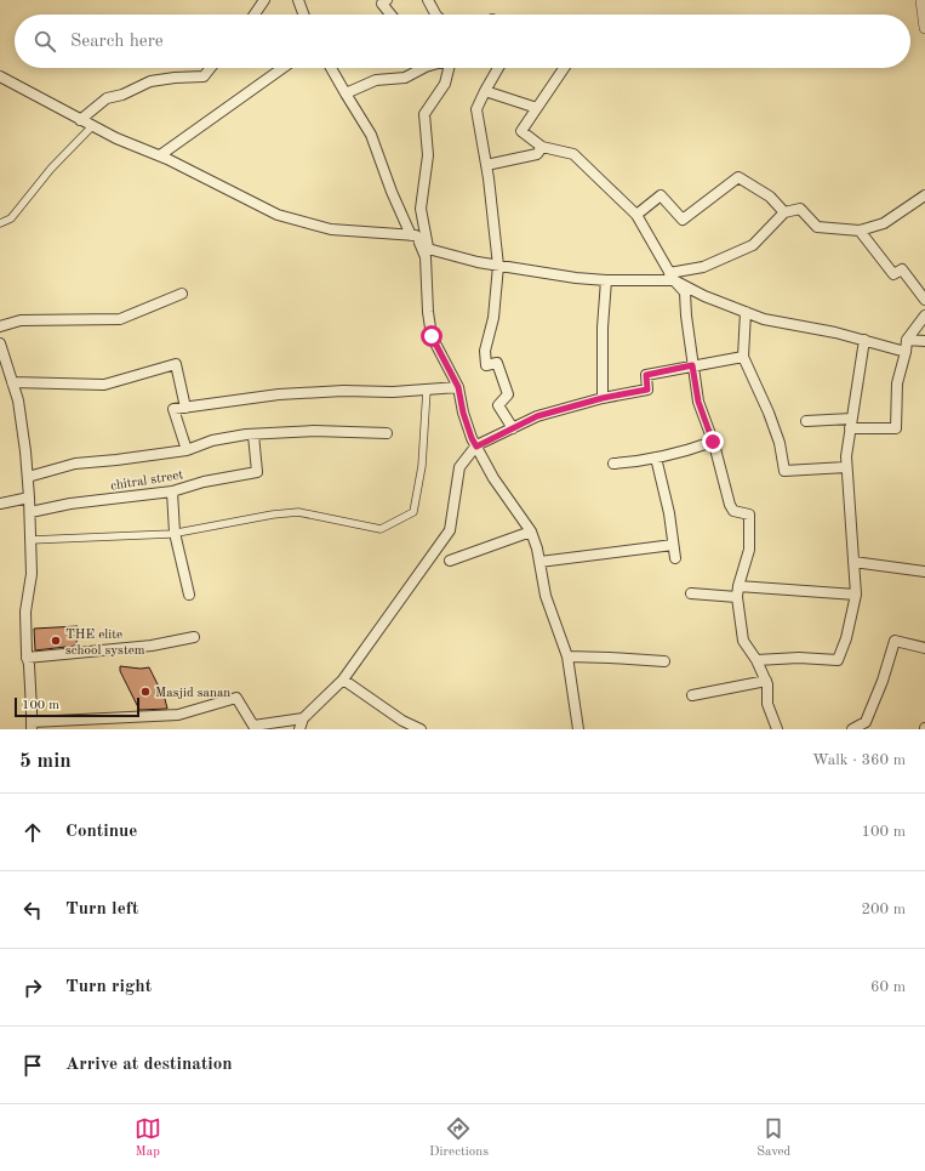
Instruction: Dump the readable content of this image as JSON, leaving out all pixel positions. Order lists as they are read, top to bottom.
{
  "streets": {
    "street": ["chitral street"]
  },
  "places": ["THE elite school system", "Masjid sanan"],
  "scale_bar": "100 m",
  "page": {
    "search": "Search here",
    "scale": "100 m",
    "heading": ["5 min", "Walk · 360 m"],
    "list": [
      ["Continue", "100 m"],
      ["Turn left", "200 m"],
      ["Turn right", "60 m"],
      "Arrive at destination"
    ],
    "nav": ["Map", "Directions", "Saved"]
  }
}
